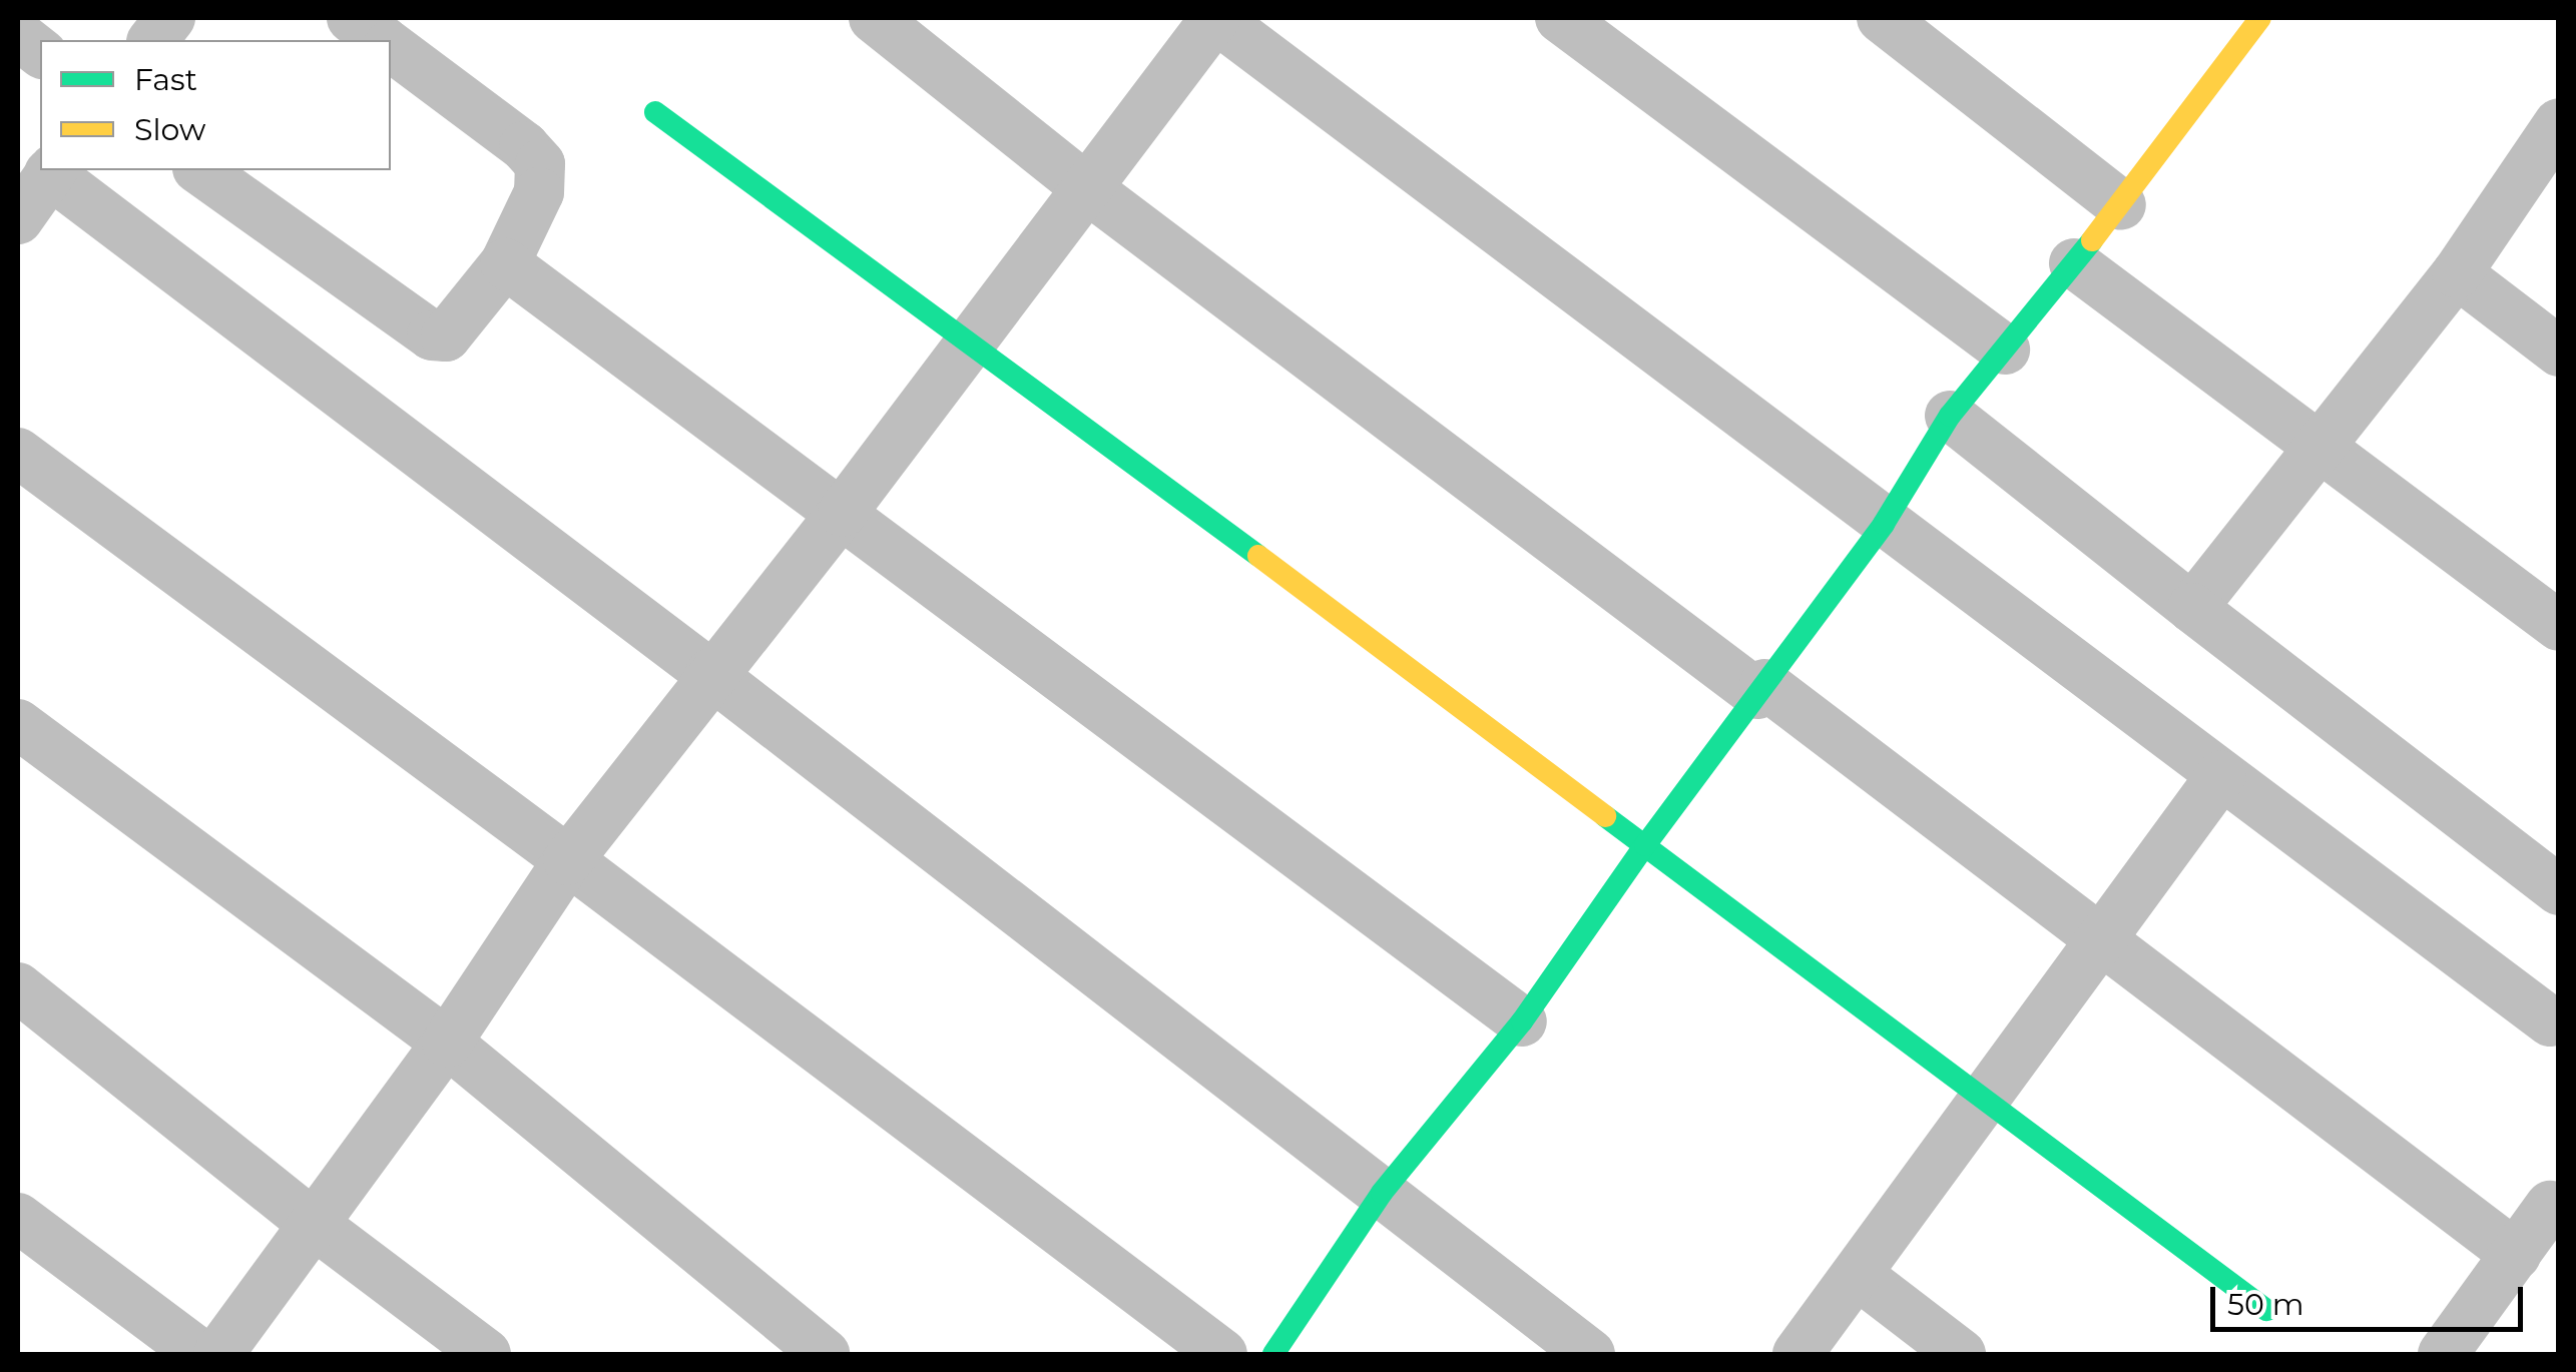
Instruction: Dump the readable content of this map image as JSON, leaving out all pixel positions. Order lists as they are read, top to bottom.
{
  "legend": ["Fast", "Slow"],
  "scale_bar": "50 m"
}
